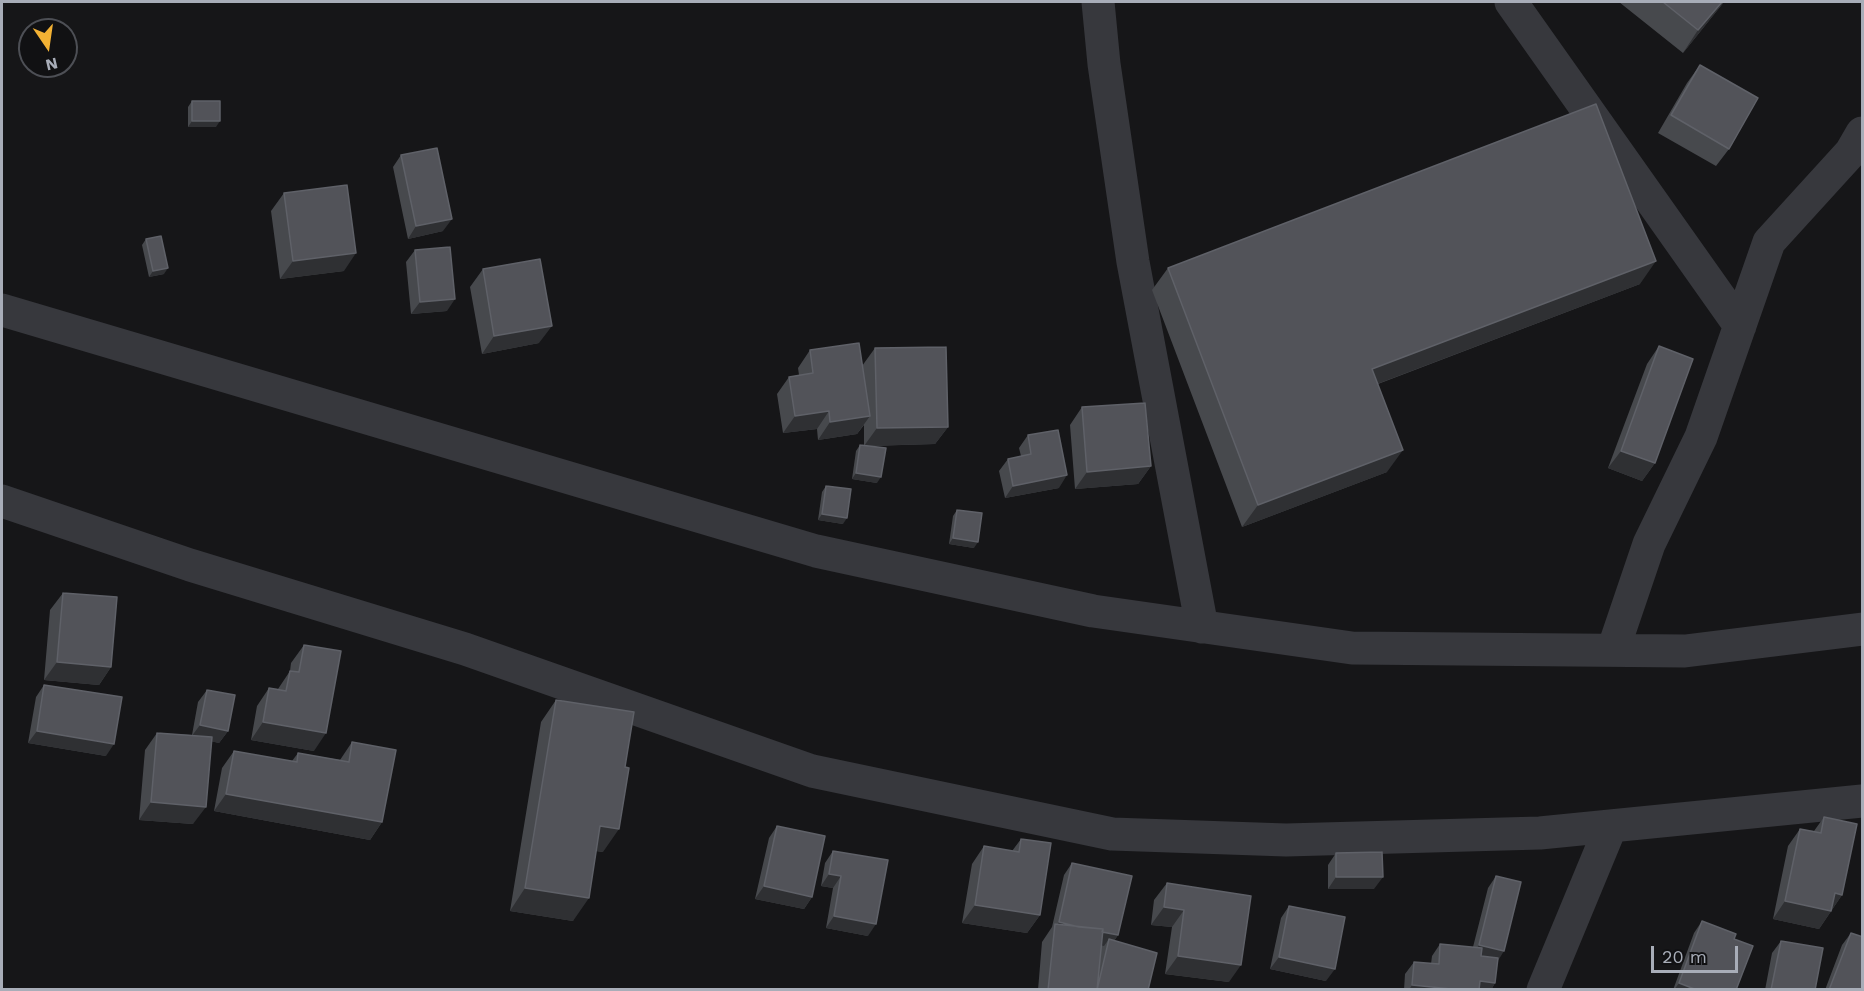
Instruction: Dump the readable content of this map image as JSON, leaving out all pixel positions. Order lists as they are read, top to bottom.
{
  "scale_bar": "20 m",
  "north": "bottom"
}
